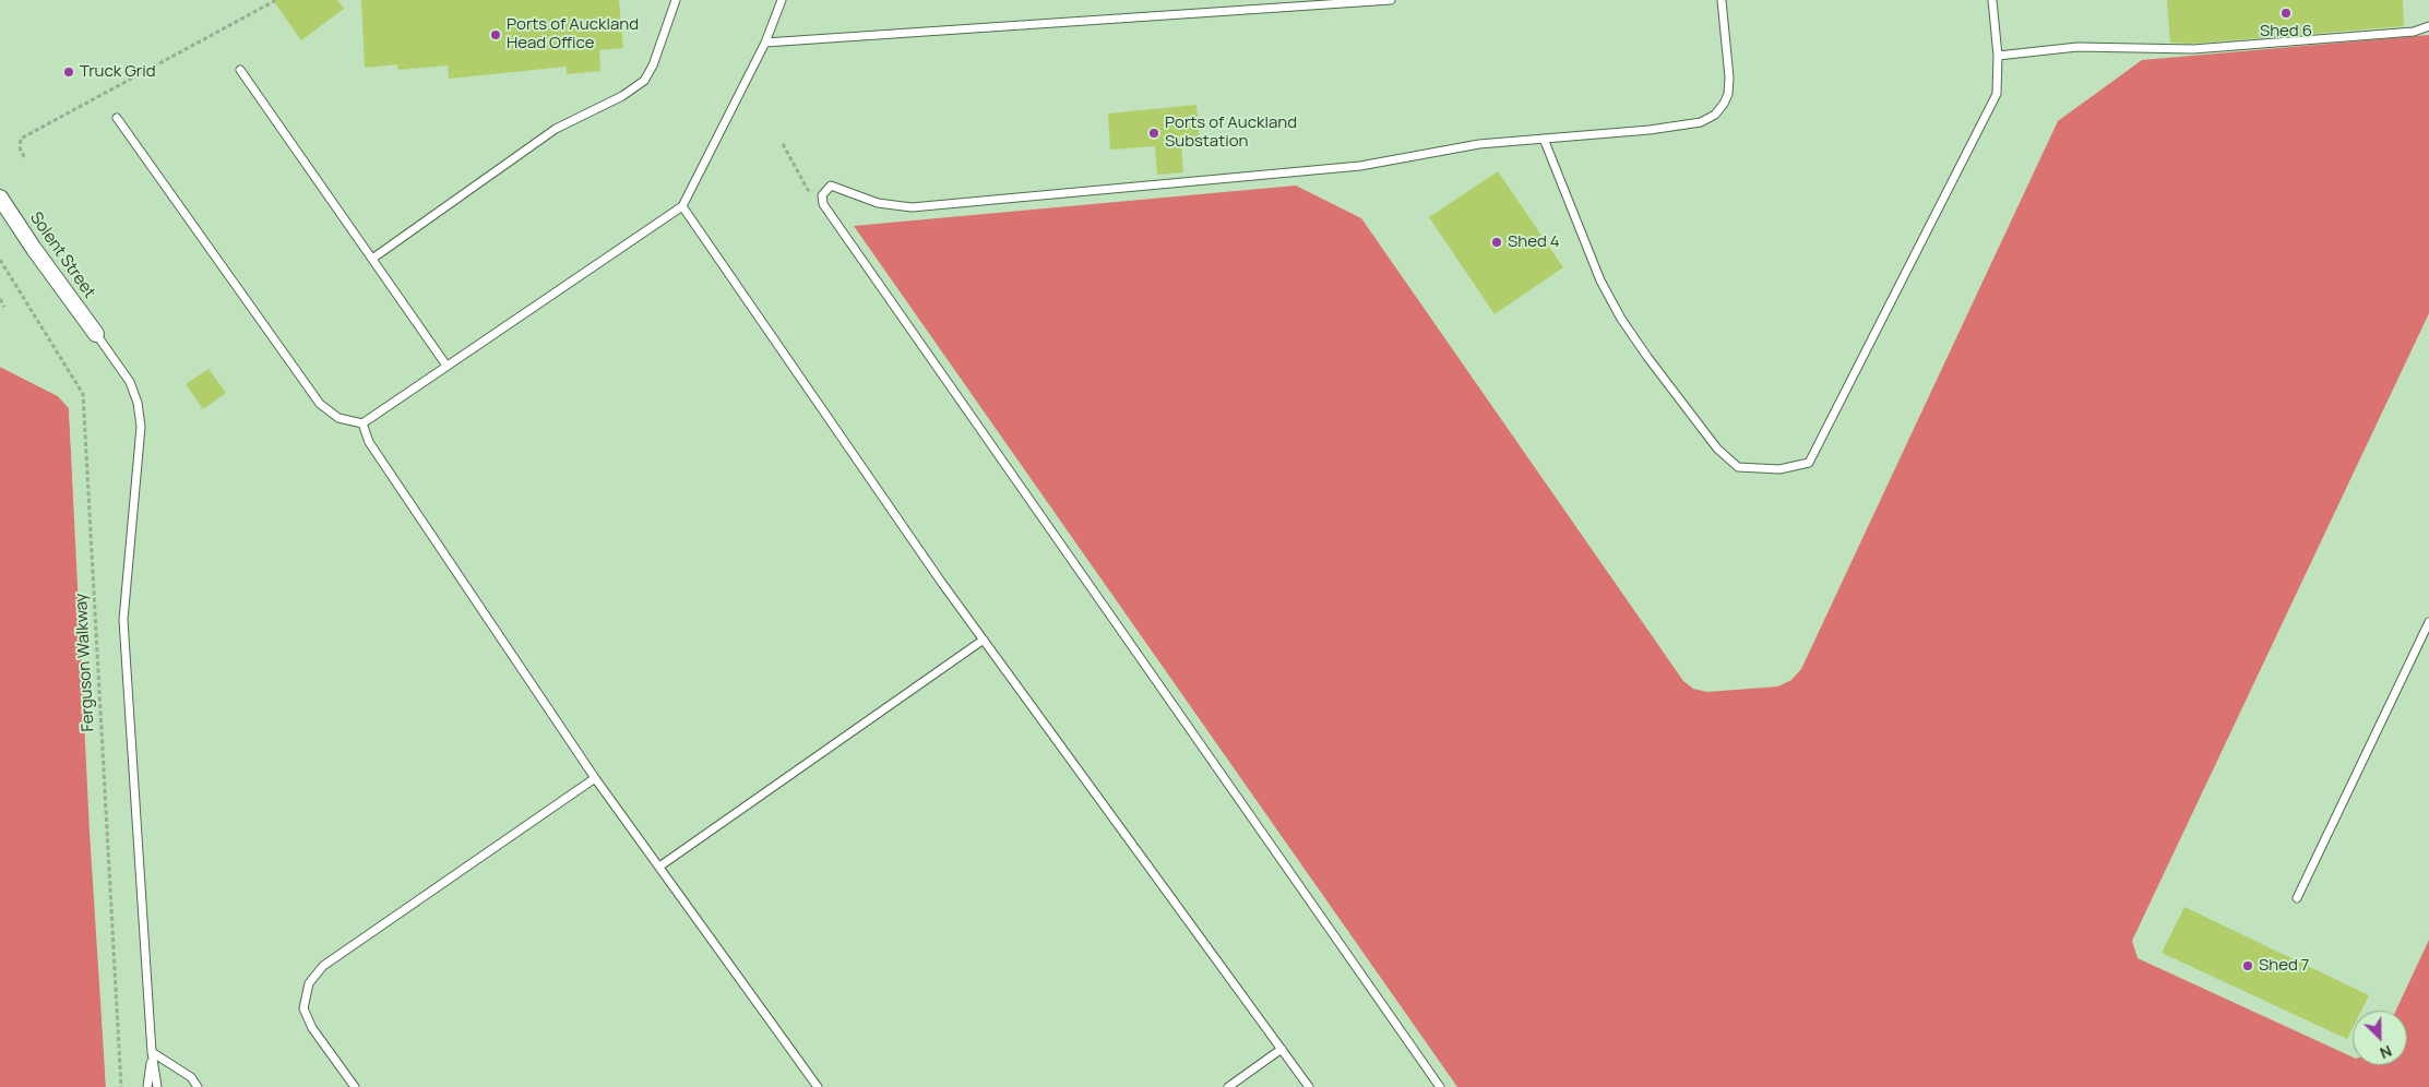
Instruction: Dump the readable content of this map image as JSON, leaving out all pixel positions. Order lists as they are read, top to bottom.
{
  "streets": {
    "street": ["Solent Street"],
    "path": ["Ferguson Walkway"]
  },
  "places": [
    "Shed 6",
    "Ports of Auckland Head Office",
    "Truck Grid",
    "Ports of Auckland Substation",
    "Shed 4",
    "Shed 7"
  ],
  "north": "bottom right"
}
